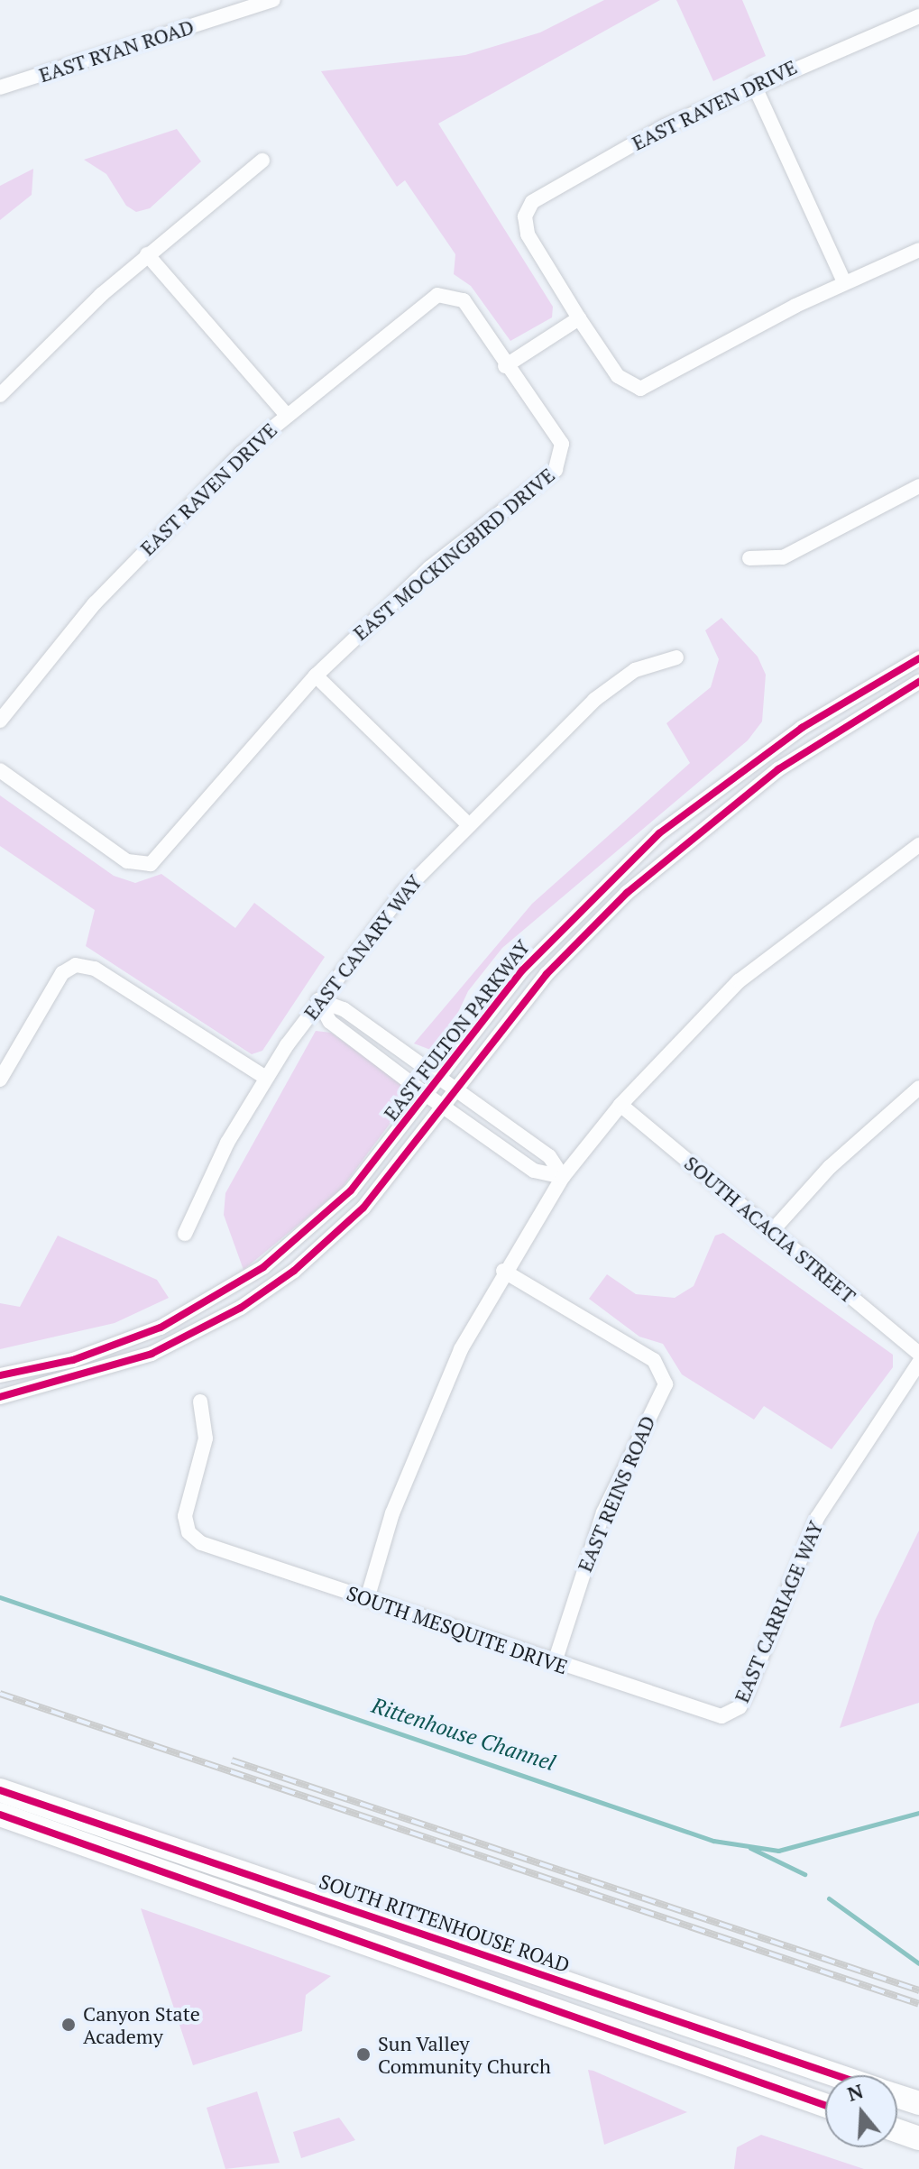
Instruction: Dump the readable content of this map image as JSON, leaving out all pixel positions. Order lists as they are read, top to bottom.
{
  "streets": {
    "main road": ["SOUTH RITTENHOUSE ROAD"],
    "street": [
      "EAST RYAN ROAD",
      "EAST RAVEN DRIVE",
      "EAST MOCKINGBIRD DRIVE",
      "EAST CANARY WAY",
      "EAST FULTON PARKWAY",
      "SOUTH ACACIA STREET",
      "EAST REINS ROAD",
      "EAST CARRIAGE WAY",
      "SOUTH MESQUITE DRIVE"
    ]
  },
  "crossings": [
    ["EAST RAVEN DRIVE", "EAST MOCKINGBIRD DRIVE"],
    ["EAST REINS ROAD", "SOUTH MESQUITE DRIVE"],
    ["EAST CARRIAGE WAY", "SOUTH MESQUITE DRIVE"]
  ],
  "water": ["Rittenhouse Channel"],
  "places": ["Canyon State Academy", "Sun Valley Community Church"],
  "north": "top"
}
